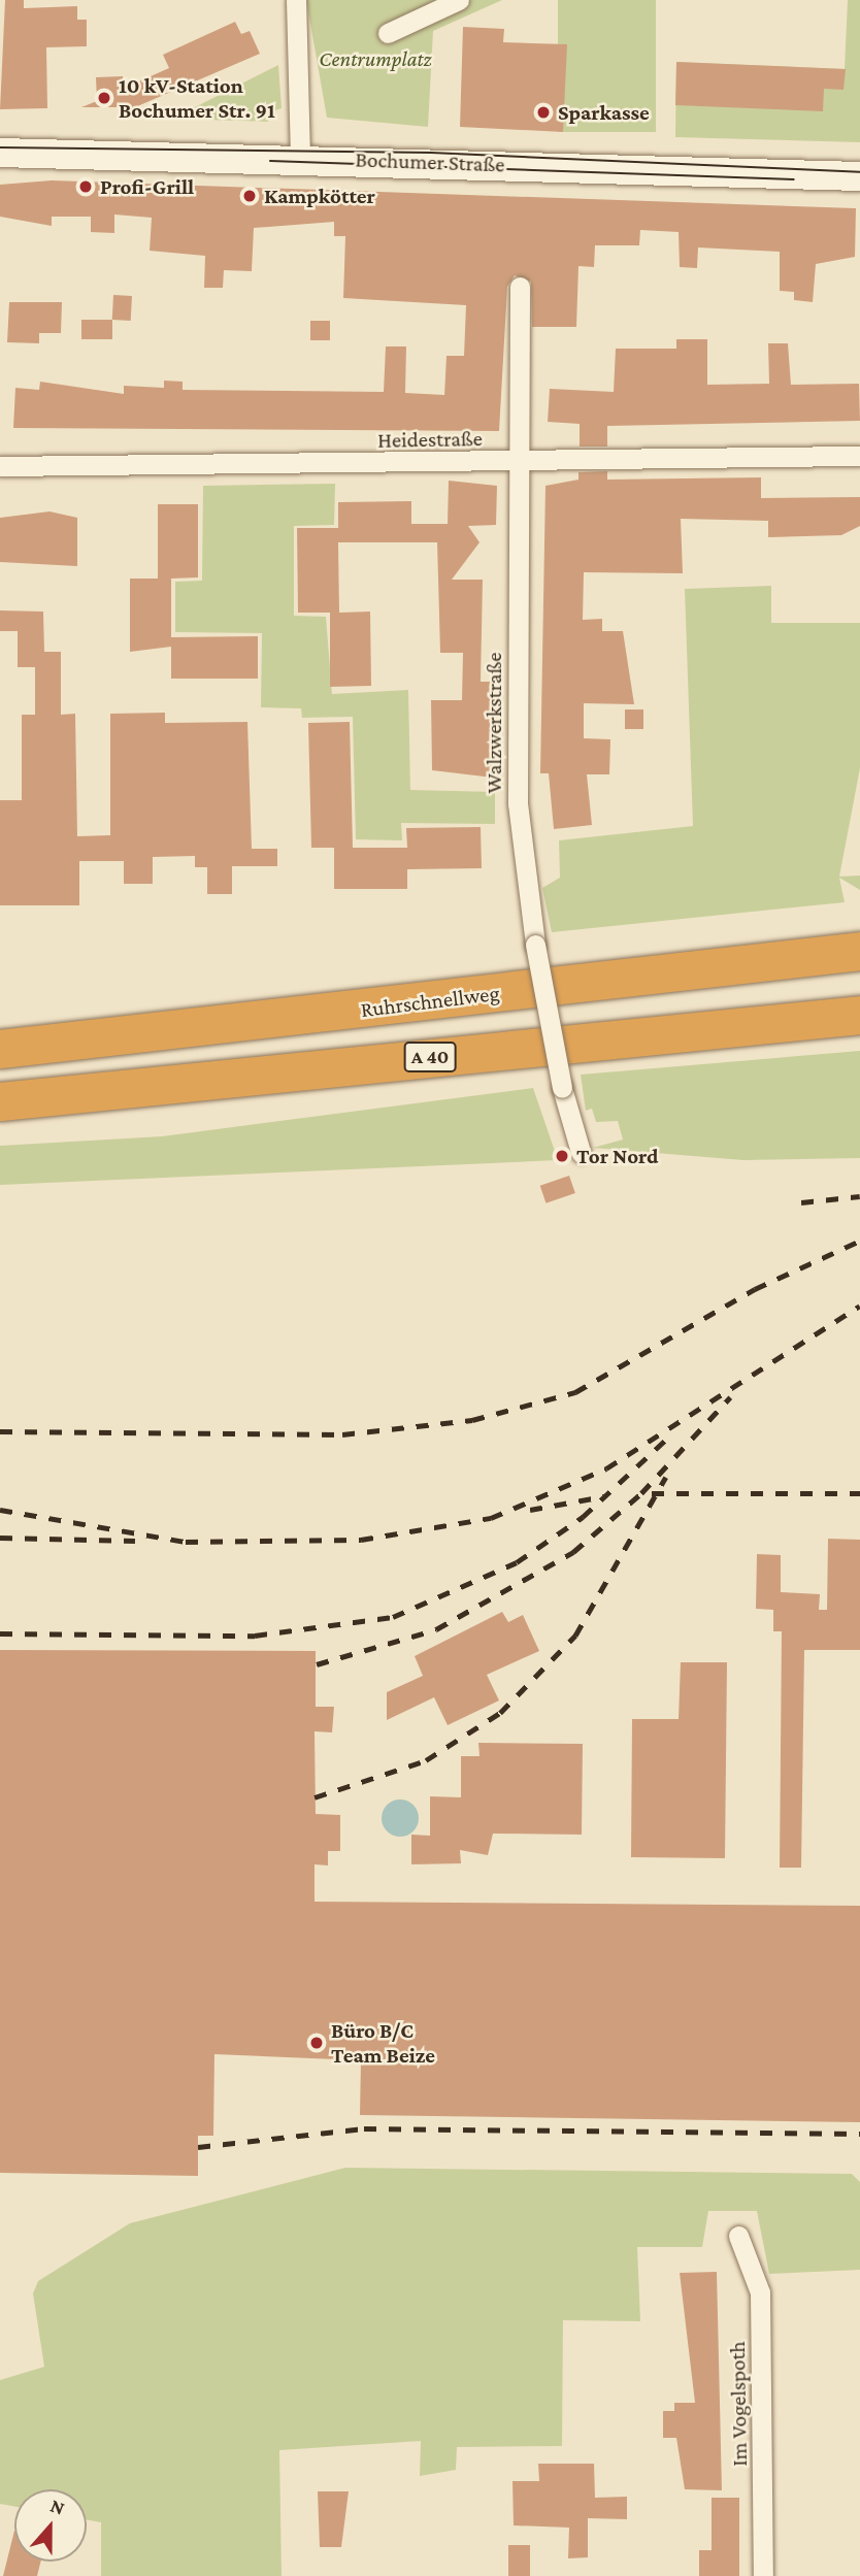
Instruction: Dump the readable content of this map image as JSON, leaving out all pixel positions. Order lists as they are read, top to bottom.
{
  "streets": {
    "highway": ["Ruhrschnellweg", "A 40"],
    "main road": ["Bochumer Straße"],
    "street": ["Heidestraße", "Walzwerkstraße", "Im Vogelspoth"]
  },
  "crossings": [
    ["Heidestraße", "Walzwerkstraße"]
  ],
  "parks": ["Centrumplatz"],
  "places": [
    "10 kV-Station Bochumer Str. 91",
    "Sparkasse",
    "Profi-Grill",
    "Kampkötter",
    "Tor Nord",
    "Büro B/C Team Beize"
  ],
  "north": "top"
}
